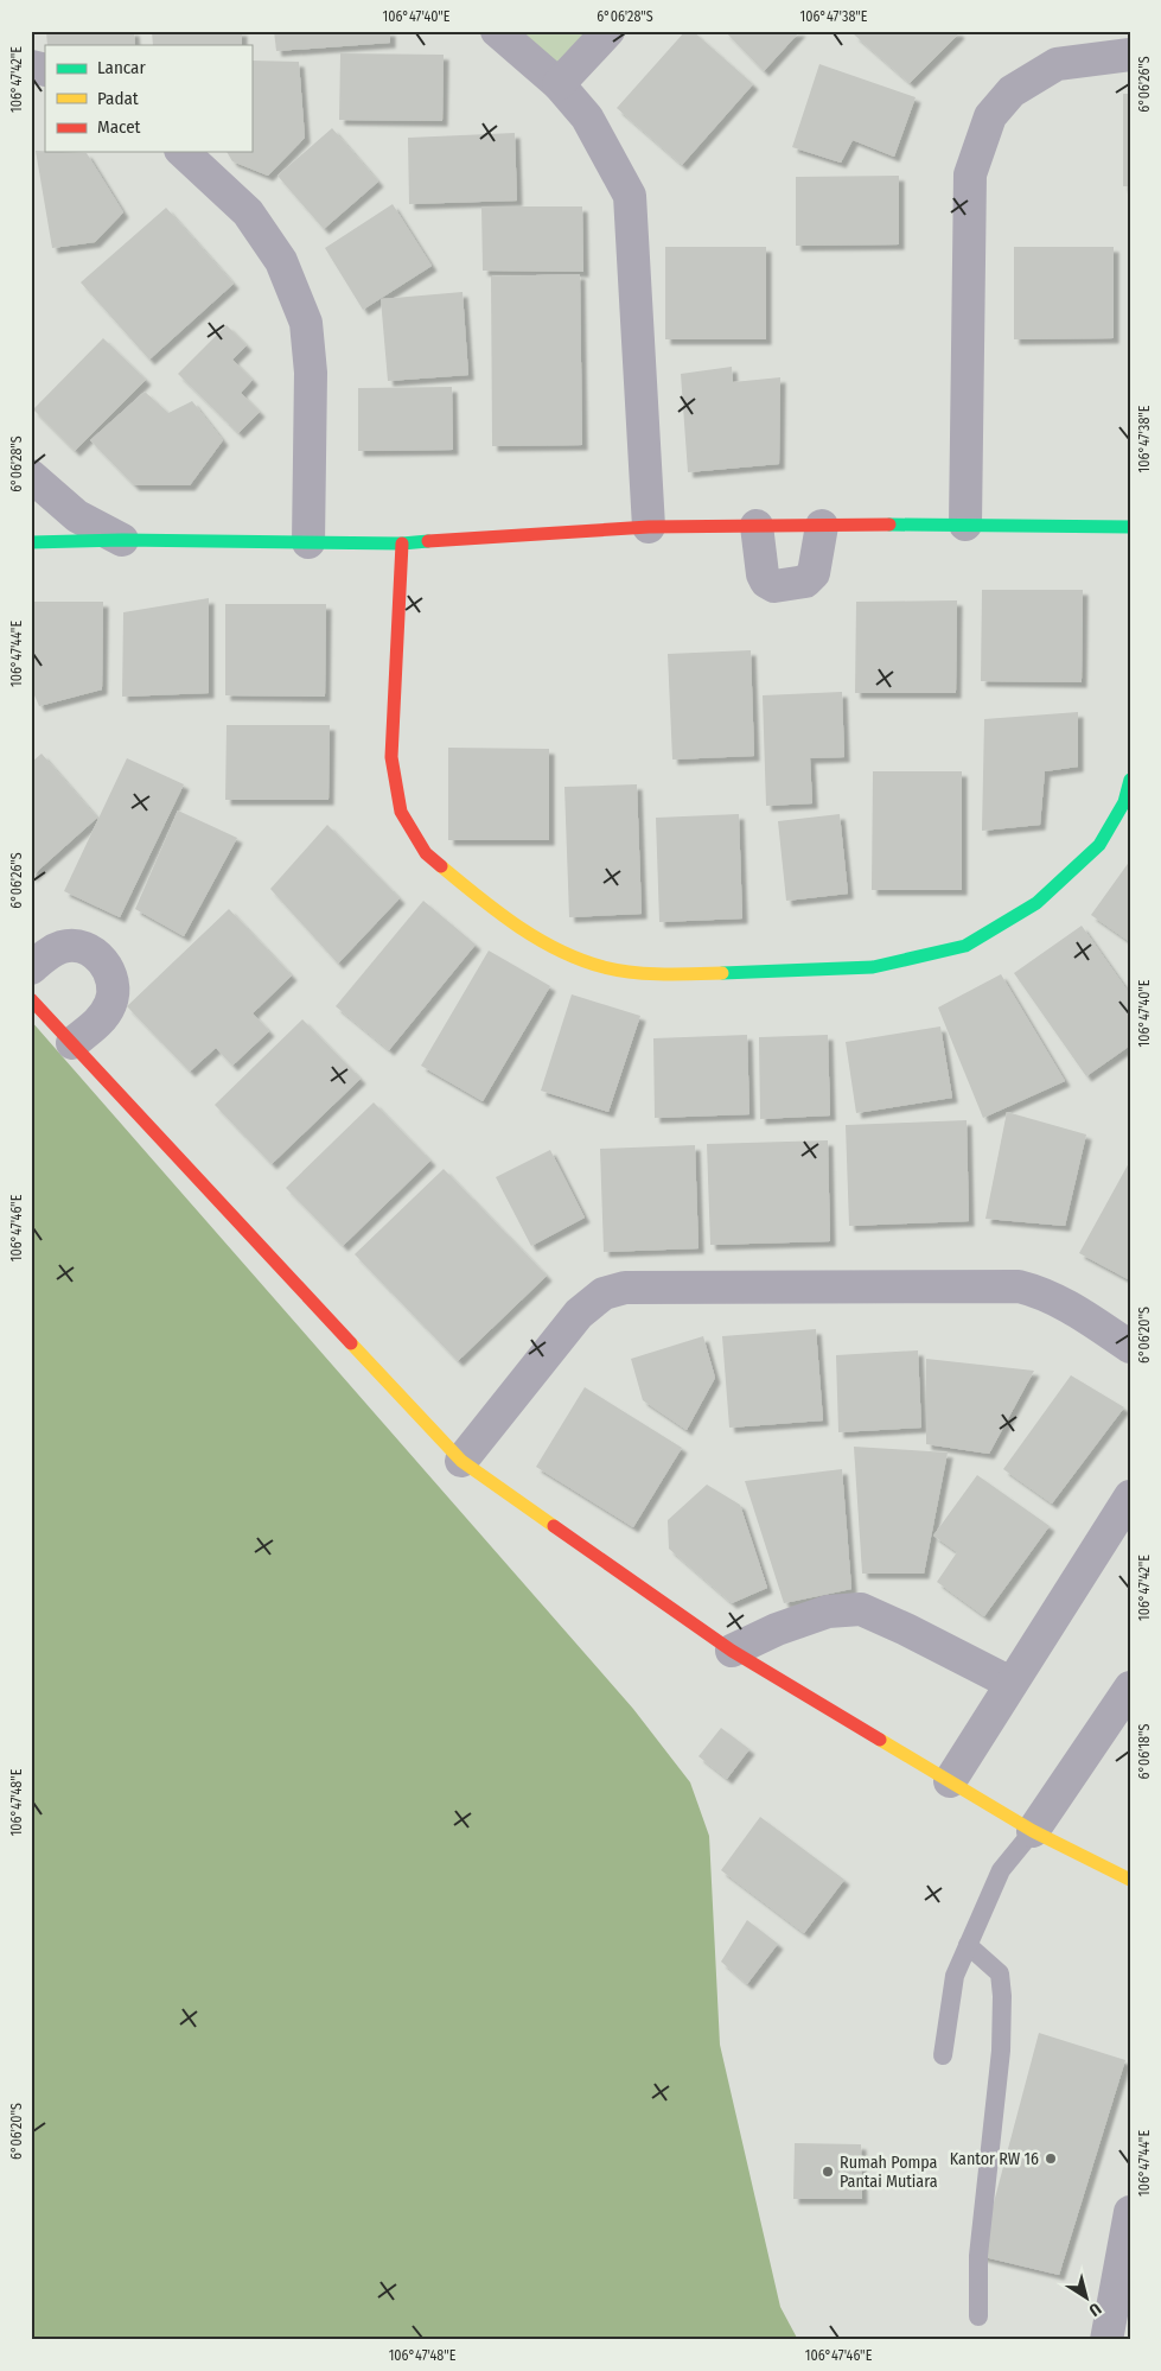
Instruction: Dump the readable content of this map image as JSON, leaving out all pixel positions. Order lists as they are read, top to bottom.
{
  "places": ["Kantor RW 16", "Rumah Pompa Pantai Mutiara"],
  "legend": ["Lancar", "Padat", "Macet"],
  "north": "bottom right",
  "coordinates": [
    "106°47'40\"E",
    "6°06'28\"S",
    "106°47'38\"E",
    "106°47'42\"E",
    "6°06'26\"S",
    "106°47'44\"E",
    "106°47'46\"E",
    "6°06'20\"S",
    "6°06'18\"S",
    "106°47'48\"E"
  ]
}
